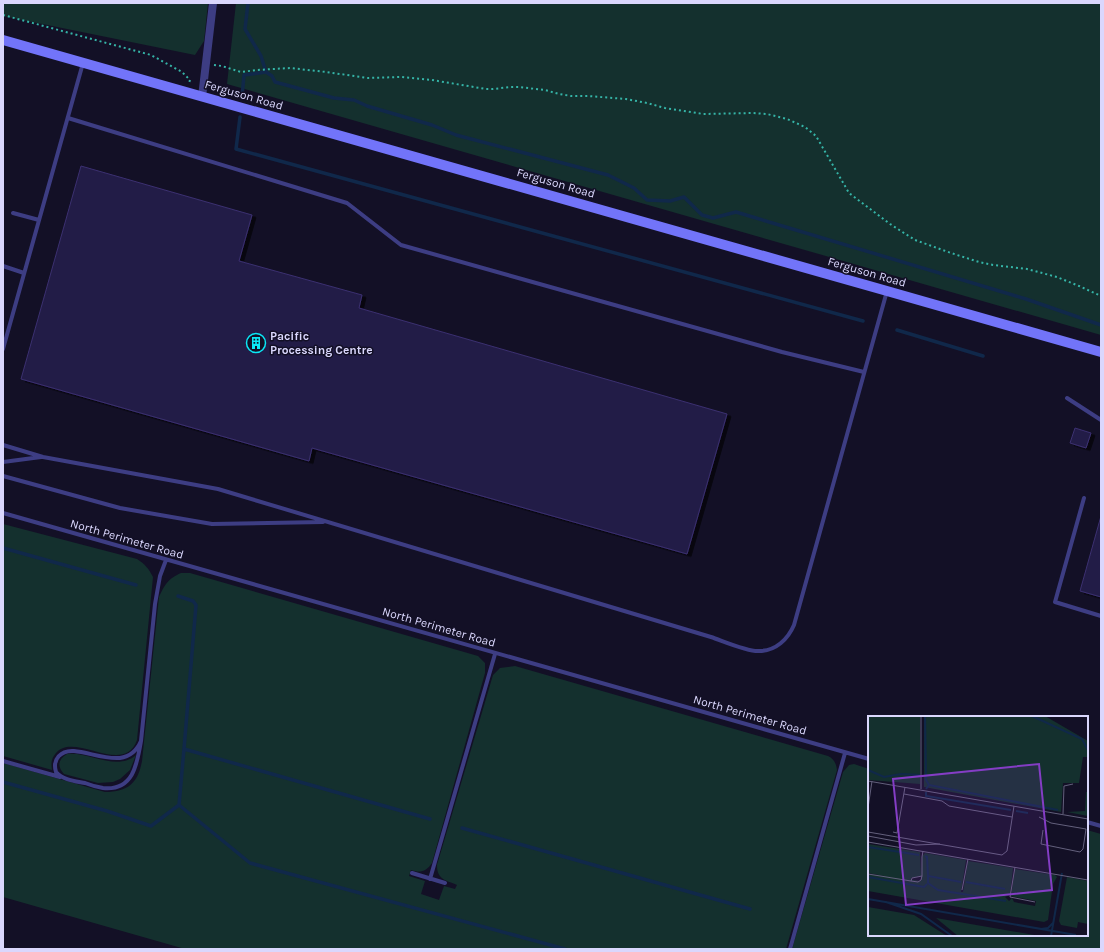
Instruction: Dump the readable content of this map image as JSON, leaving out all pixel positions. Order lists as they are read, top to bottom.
{
  "streets": {
    "street": ["Ferguson Road"],
    "lane": ["North Perimeter Road"]
  },
  "places": {
    "building": ["Pacific Processing Centre"]
  }
}
